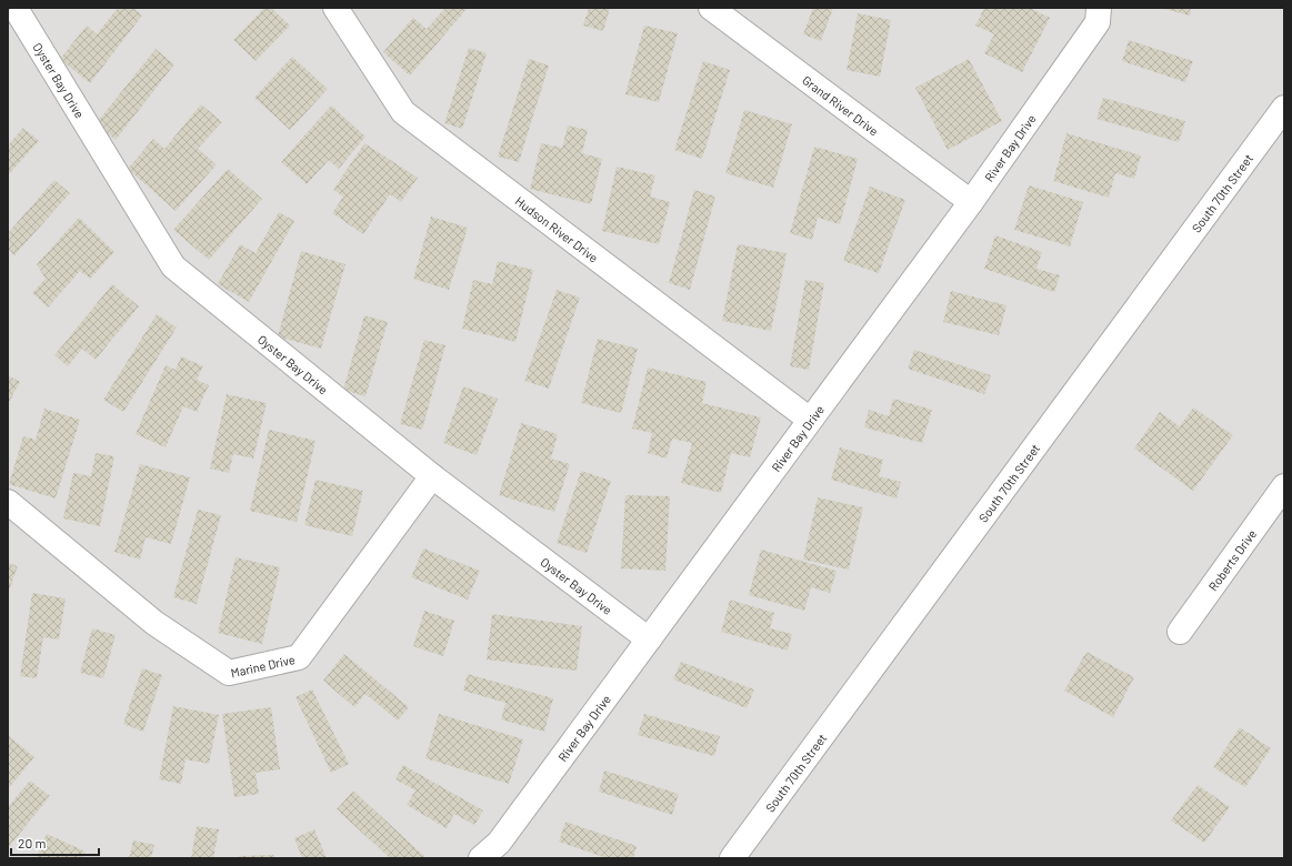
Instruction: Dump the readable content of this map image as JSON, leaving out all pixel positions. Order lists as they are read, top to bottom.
{
  "streets": {
    "street": [
      "Oyster Bay Drive",
      "Grand River Drive",
      "River Bay Drive",
      "South 70th Street",
      "Hudson River Drive",
      "Roberts Drive",
      "Marine Drive"
    ]
  },
  "crossings": [
    ["Oyster Bay Drive", "River Bay Drive"],
    ["Oyster Bay Drive", "Marine Drive"],
    ["Grand River Drive", "River Bay Drive"],
    ["River Bay Drive", "Hudson River Drive"]
  ],
  "scale_bar": "20 m"
}
